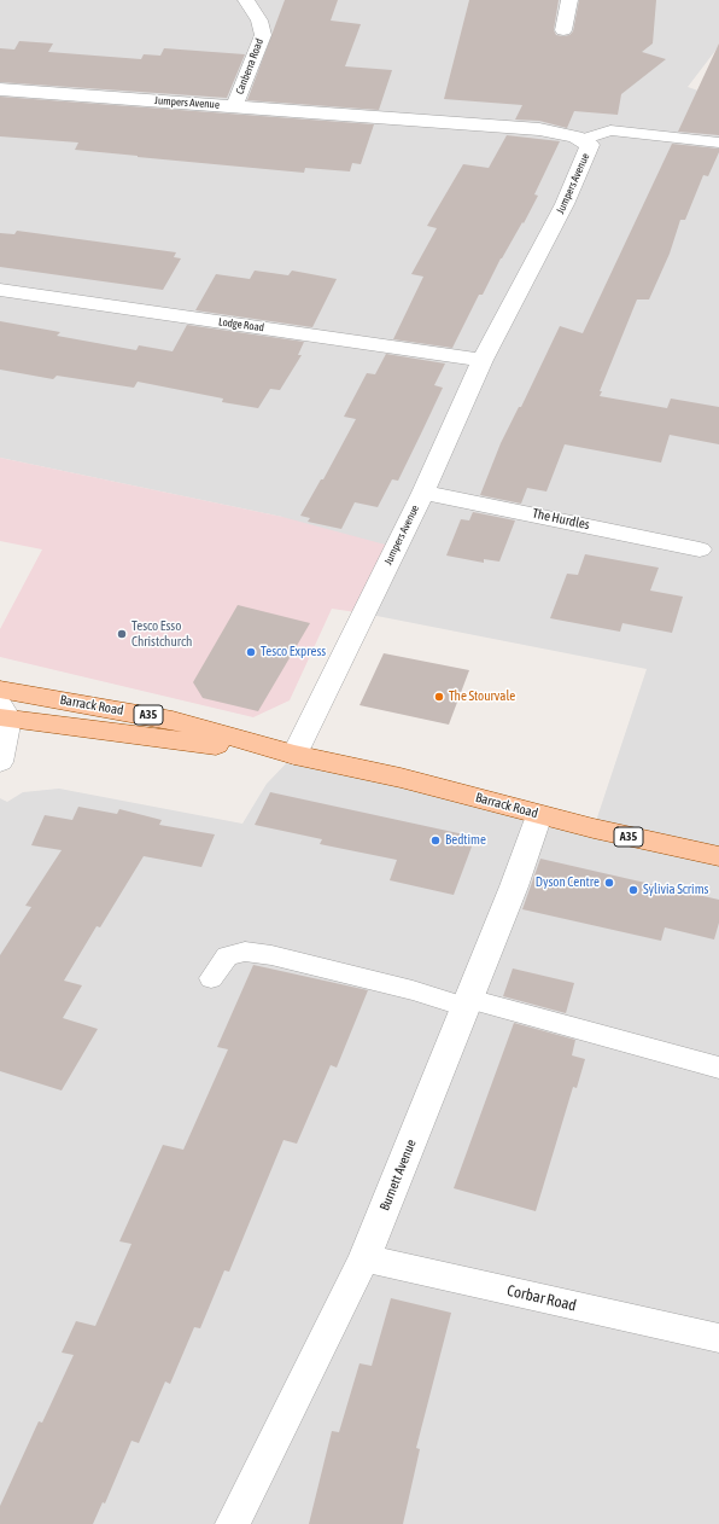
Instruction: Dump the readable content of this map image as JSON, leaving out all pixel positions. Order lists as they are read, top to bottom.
{
  "streets": {
    "main road": ["Barrack Road", "A35"],
    "street": [
      "Canberra Road",
      "Jumpers Avenue",
      "Lodge Road",
      "The Hurdles",
      "Burnett Avenue",
      "Corbar Road"
    ]
  },
  "crossings": [
    ["Canberra Road", "Jumpers Avenue"],
    ["Jumpers Avenue", "Lodge Road"],
    ["Jumpers Avenue", "The Hurdles"],
    ["Jumpers Avenue", "Barrack Road"],
    ["Barrack Road", "Burnett Avenue"],
    ["Burnett Avenue", "Corbar Road"]
  ],
  "places": [
    "Tesco Esso Christchurch",
    "Tesco Express",
    "The Stourvale",
    "Bedtime",
    "Dyson Centre",
    "Sylivia Scrims"
  ]
}
